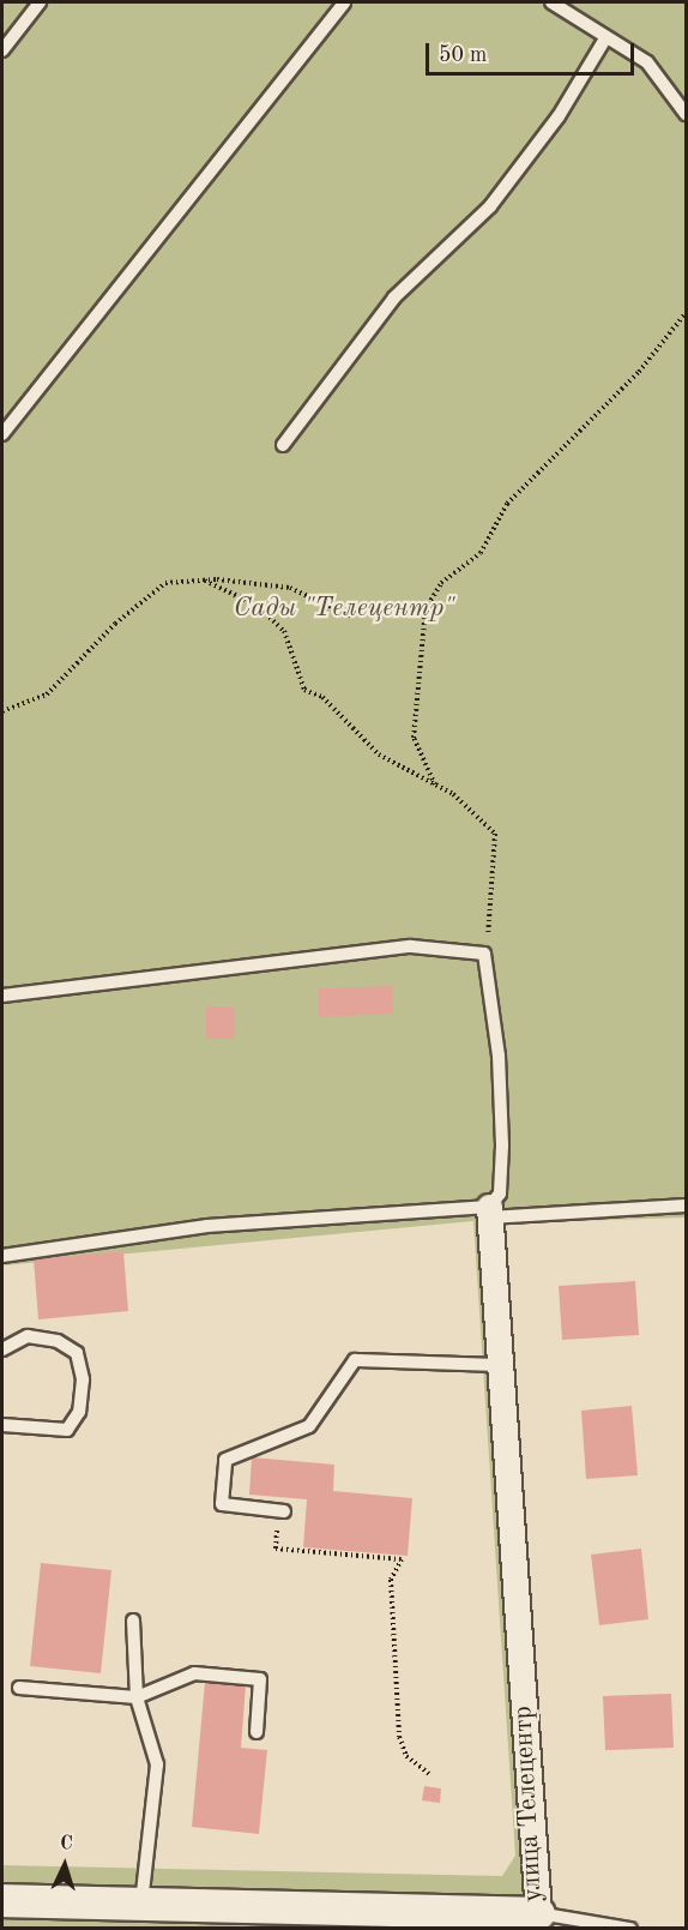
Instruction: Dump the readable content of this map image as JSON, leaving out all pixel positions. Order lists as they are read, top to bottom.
{
  "streets": {
    "street": ["улица Телецентр"]
  },
  "parks": ["Сады \"Телецентр\""],
  "scale_bar": "50 m",
  "north": "top"
}
